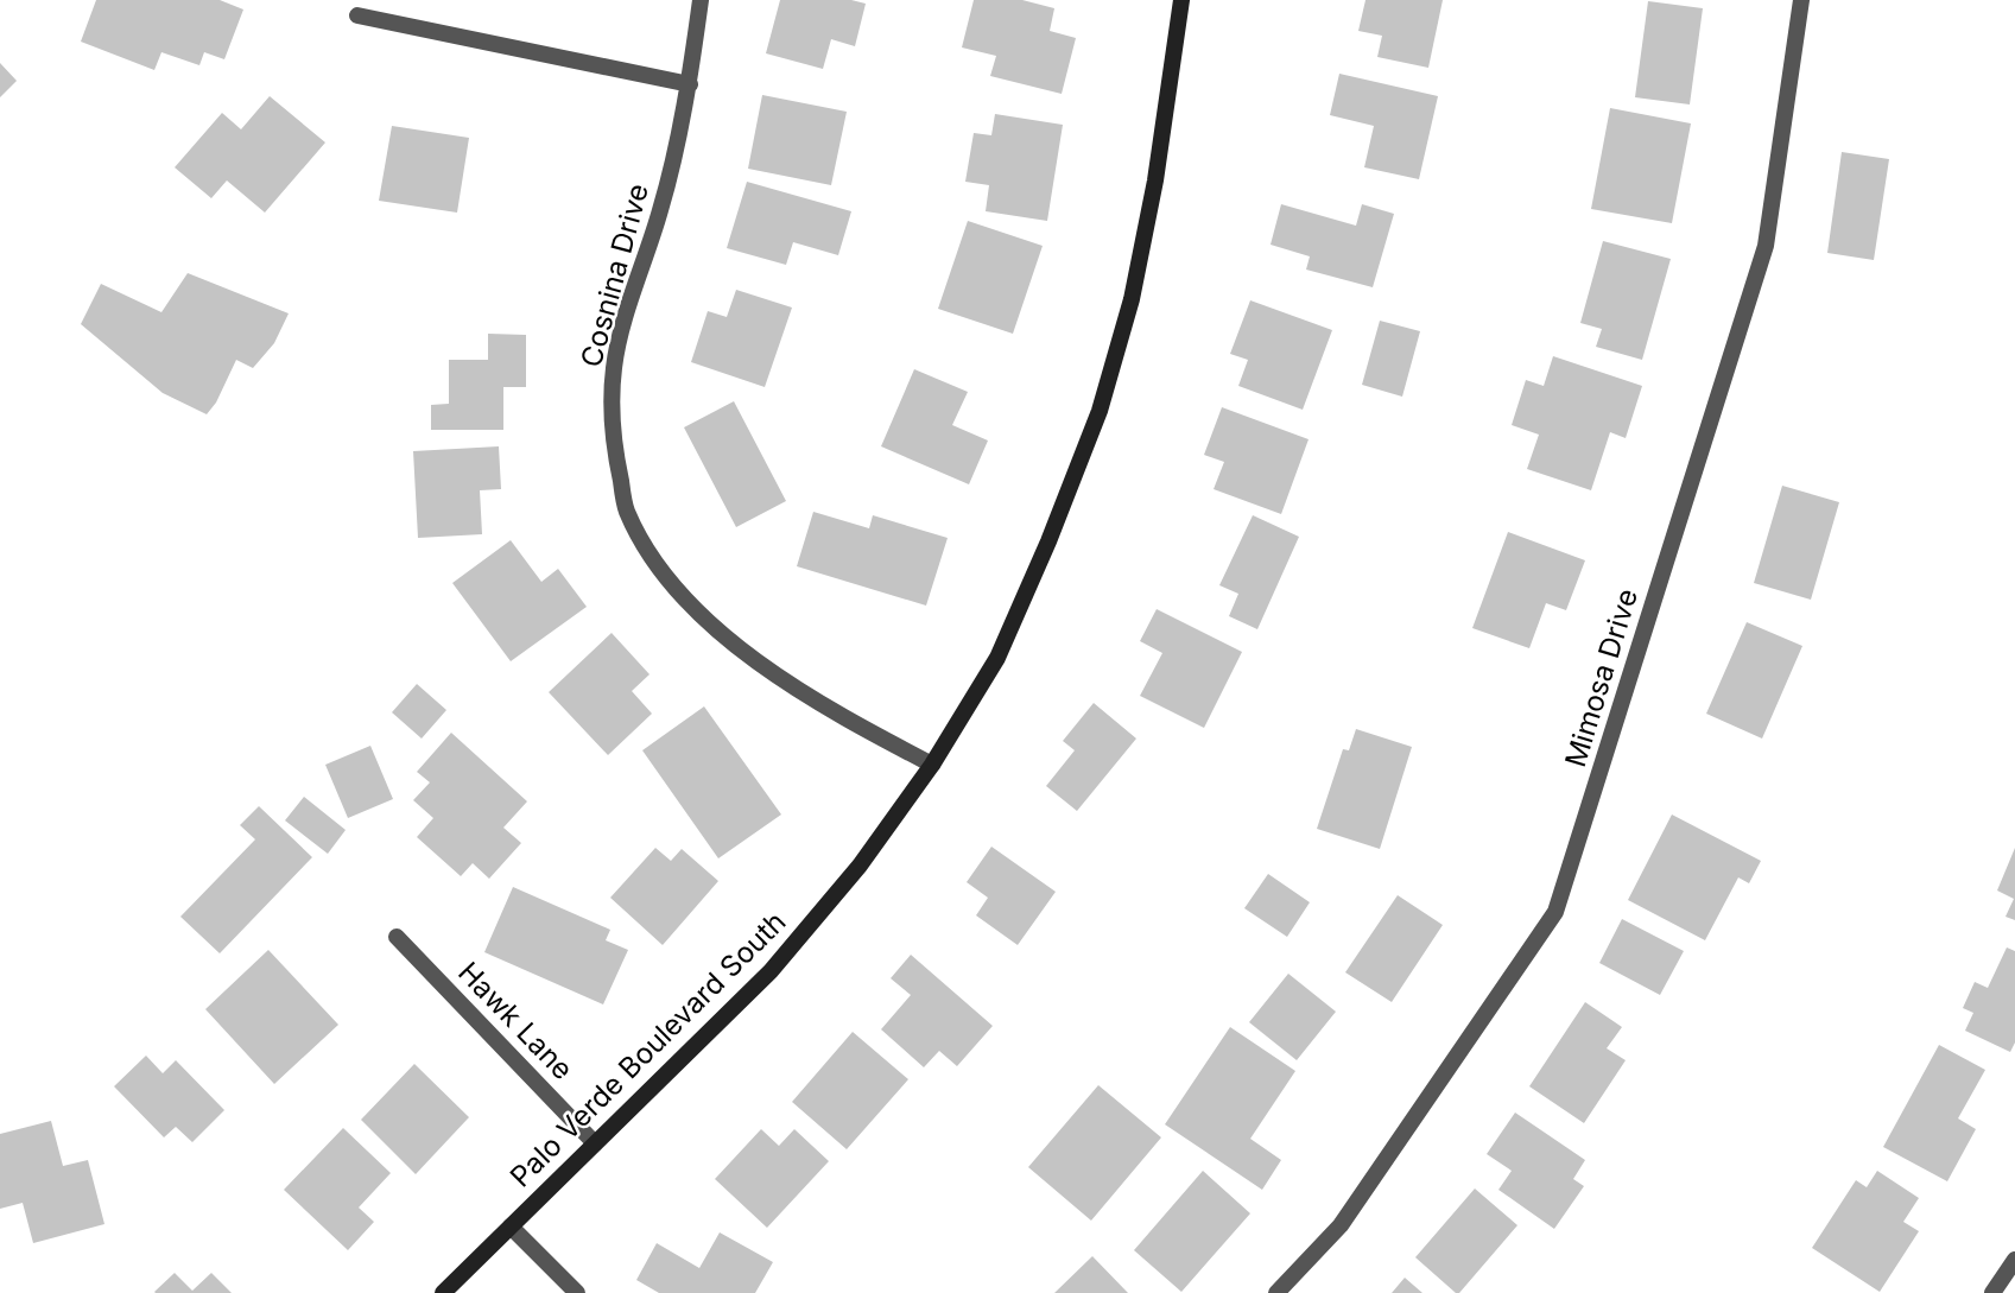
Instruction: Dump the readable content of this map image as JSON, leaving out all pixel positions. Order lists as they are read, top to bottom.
{
  "streets": {
    "main road": ["Palo Verde Boulevard South"],
    "street": ["Cosnina Drive", "Mimosa Drive", "Hawk Lane"]
  },
  "crossings": [
    ["Cosnina Drive", "Palo Verde Boulevard South"],
    ["Hawk Lane", "Palo Verde Boulevard South"]
  ]
}
